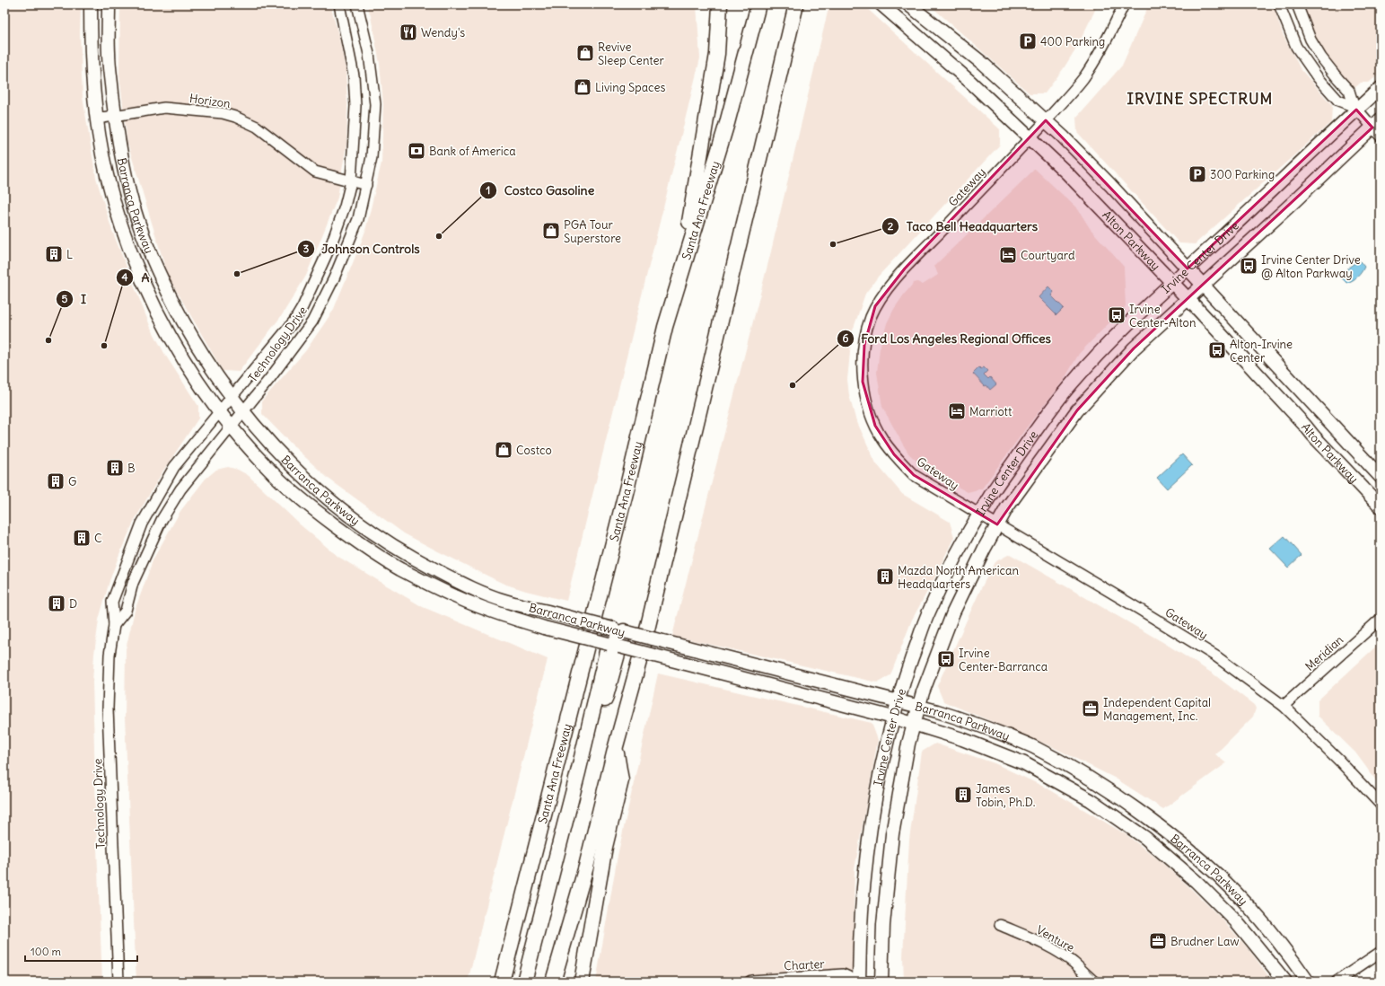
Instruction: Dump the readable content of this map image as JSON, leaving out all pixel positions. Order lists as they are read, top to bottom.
{
  "streets": {
    "highway": ["Santa Ana Freeway"],
    "main road": ["Barranca Parkway", "Alton Parkway", "Irvine Center Drive"],
    "street": [
      "Horizon",
      "Gateway",
      "Technology Drive",
      "Meridian",
      "Venture",
      "Charter"
    ]
  },
  "crossings": [
    ["Horizon", "Barranca Parkway"],
    ["Horizon", "Technology Drive"],
    ["Gateway", "Alton Parkway"],
    ["Gateway", "Irvine Center Drive"],
    ["Gateway", "Meridian"],
    ["Barranca Parkway", "Irvine Center Drive"],
    ["Barranca Parkway", "Technology Drive"],
    ["Alton Parkway", "Irvine Center Drive"],
    ["Irvine Center Drive", "Charter"]
  ],
  "districts": ["IRVINE SPECTRUM"],
  "places": {
    "restaurant": ["Wendy's"],
    "parking": ["400 Parking", "300 Parking"],
    "shop": [
      "Revive Sleep Center",
      "Living Spaces",
      "PGA Tour Superstore",
      "Costco"
    ],
    "bank": ["Bank of America"],
    "other": [
      "Costco Gasoline",
      "Taco Bell Headquarters",
      "Johnson Controls",
      "I",
      "A",
      "Ford Los Angeles Regional Offices"
    ],
    "building": [
      "L",
      "B",
      "G",
      "C",
      "Mazda North American Headquarters",
      "D",
      "James Tobin, Ph.D."
    ],
    "hotel": ["Courtyard", "Marriott"],
    "bus stop": [
      "Irvine Center Drive @ Alton Parkway",
      "Irvine Center-Alton",
      "Alton-Irvine Center",
      "Irvine Center-Barranca"
    ],
    "office": ["Independent Capital Management, Inc.", "Brudner Law"]
  },
  "scale_bar": "100 m"
}
